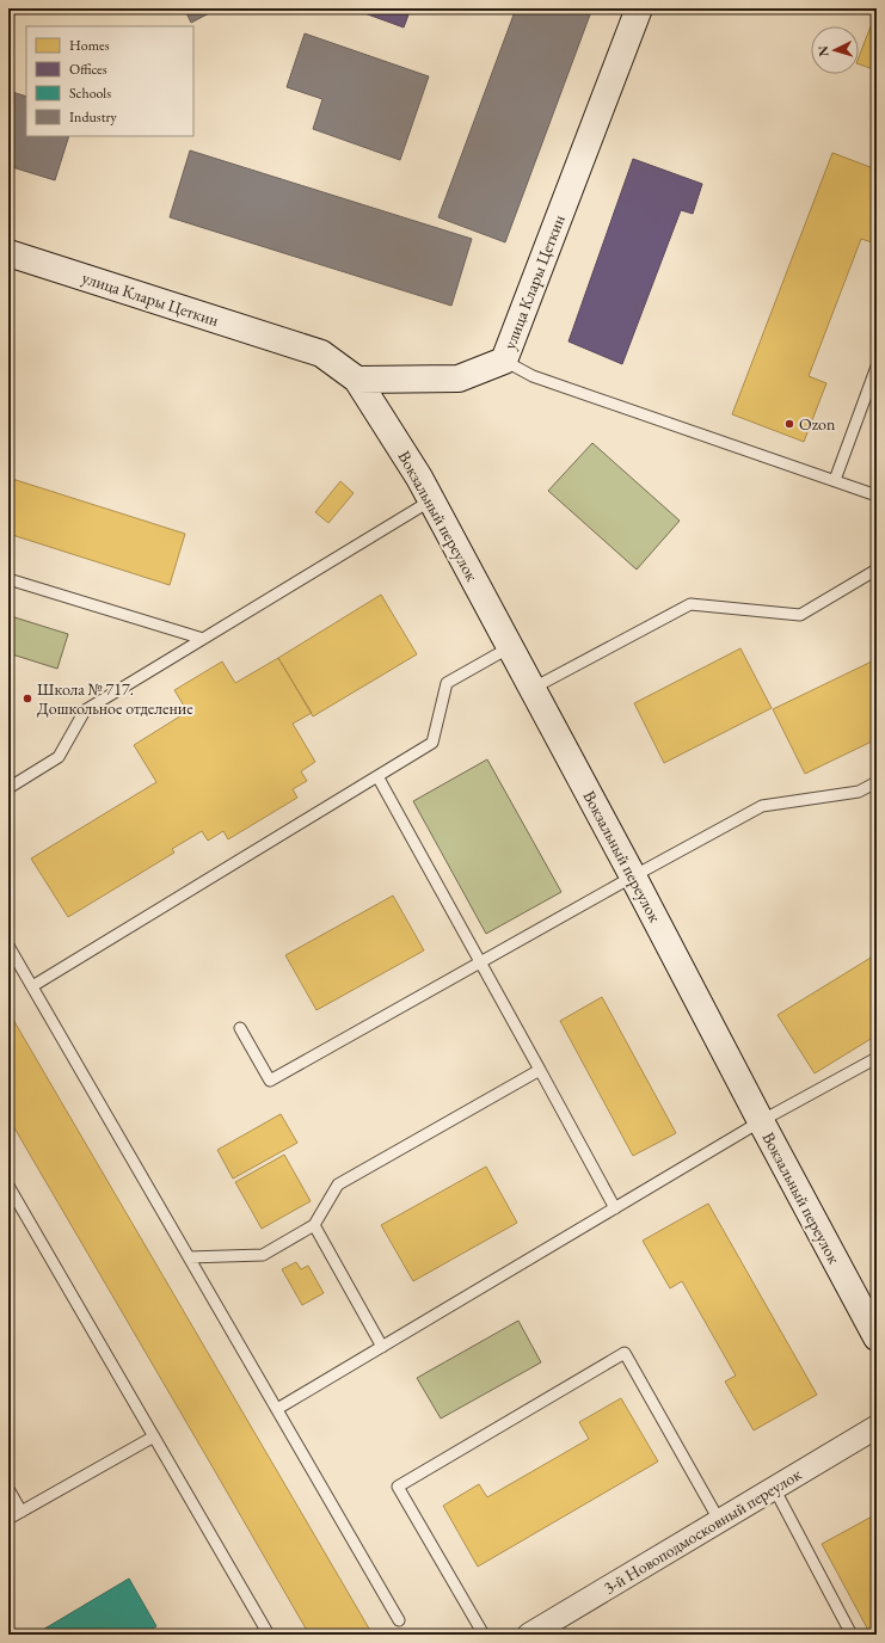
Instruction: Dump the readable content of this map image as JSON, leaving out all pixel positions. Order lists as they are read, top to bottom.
{
  "streets": {
    "street": ["улица Клары Цеткин", "Вокзальный переулок", "3-й Новоподмосковный переулок"]
  },
  "crossings": [
    ["улица Клары Цеткин", "Вокзальный переулок"]
  ],
  "places": ["Ozon", "Школа № 717. Дошкольное отделение"],
  "legend": [
    "Homes",
    "Offices",
    "Schools",
    "Industry"
  ],
  "north": "left"
}
